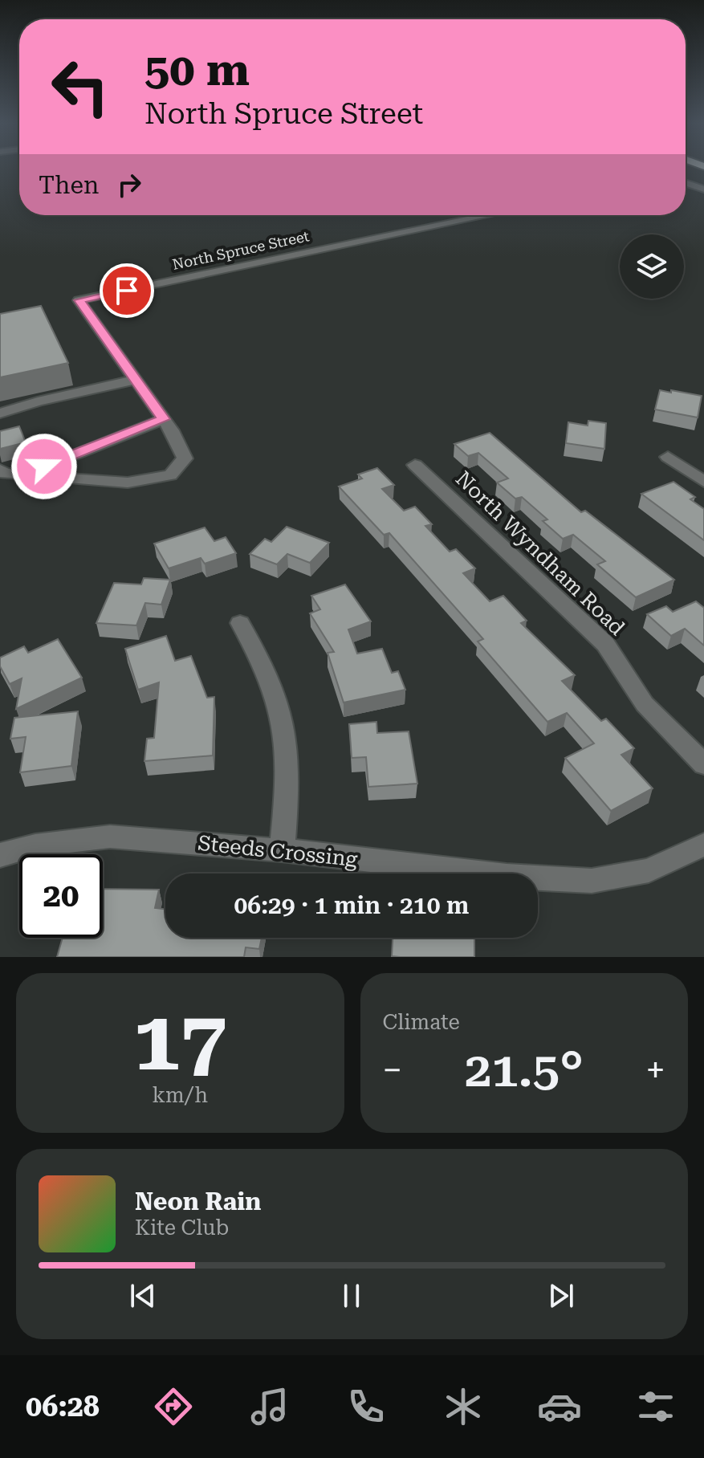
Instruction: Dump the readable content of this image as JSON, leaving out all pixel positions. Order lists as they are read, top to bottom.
{
  "streets": {
    "street": ["North Spruce Street", "North Wyndham Road", "Steeds Crossing"]
  },
  "page": {
    "turn": ["50 m", "North Spruce Street"],
    "then": "Then",
    "limit": "20",
    "trip": "06:29 · 1 min · 210 m",
    "tile": [
      ["17", "km/h"],
      "Climate"
    ],
    "heat": ["−", "21.5°", "+"],
    "song": ["Neon Rain", "Kite Club"],
    "tabs": "06:28"
  }
}
